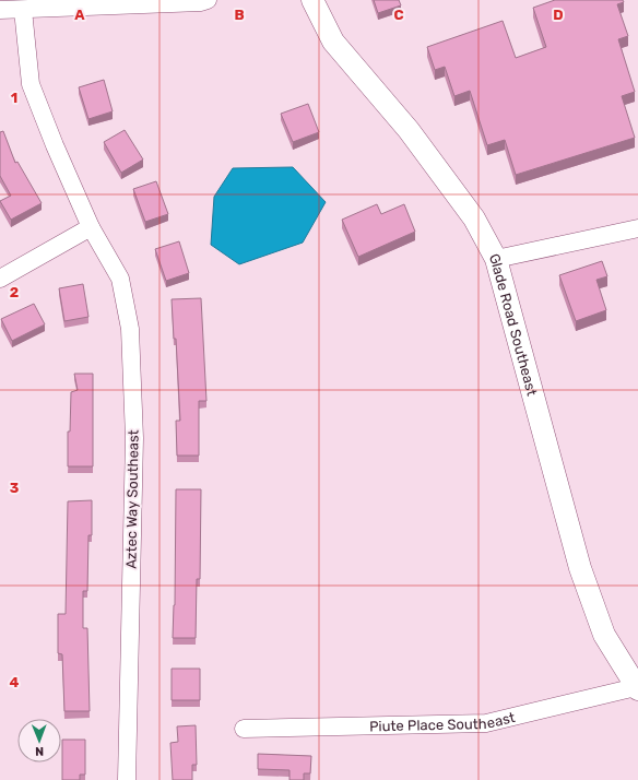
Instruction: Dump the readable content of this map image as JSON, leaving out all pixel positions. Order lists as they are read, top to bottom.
{
  "streets": {
    "street": ["Glade Road Southeast", "Aztec Way Southeast", "Piute Place Southeast"]
  },
  "crossings": [
    ["Glade Road Southeast", "Piute Place Southeast"]
  ],
  "north": "bottom",
  "grid": {
    "columns": [
      "A",
      "B",
      "C",
      "D"
    ],
    "rows": [
      "1",
      "2",
      "3",
      "4"
    ]
  }
}
